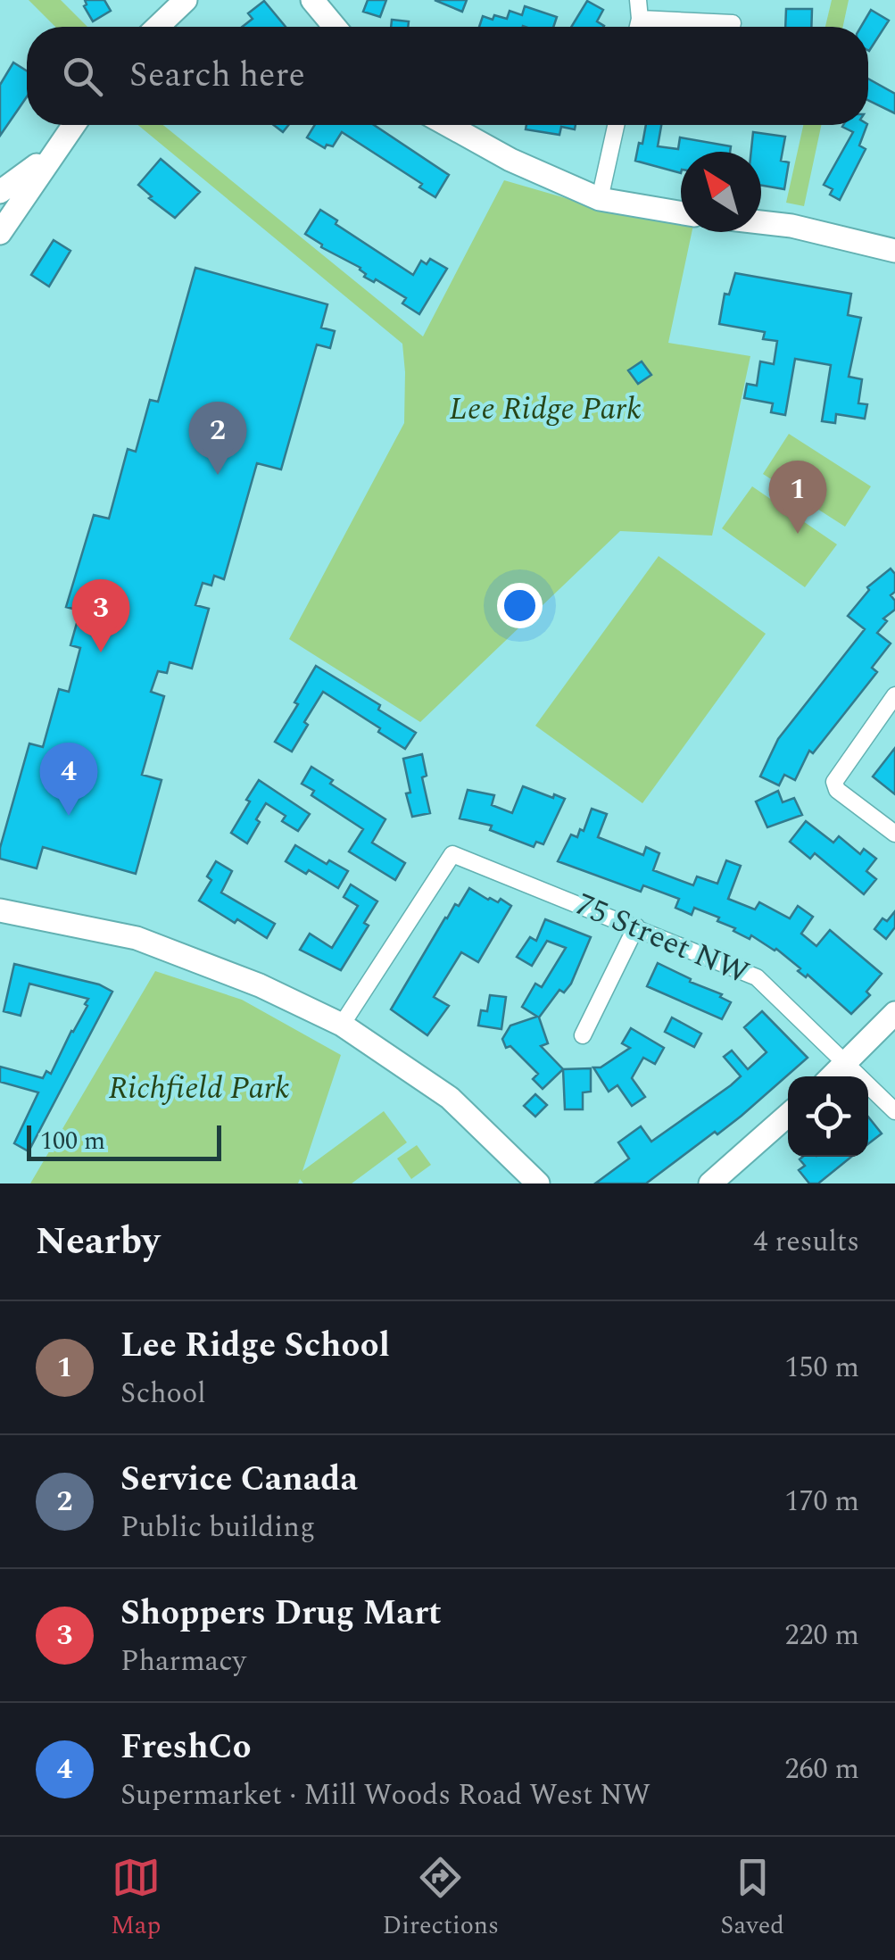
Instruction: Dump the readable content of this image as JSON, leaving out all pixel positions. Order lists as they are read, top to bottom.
{
  "streets": {
    "street": ["75 Street NW"]
  },
  "parks": ["Lee Ridge Park", "Richfield Park"],
  "scale_bar": "100 m",
  "north": "top left",
  "page": {
    "search": "Search here",
    "pins": [
      "2",
      "1",
      "3",
      "4"
    ],
    "scale": "100 m",
    "heading": ["Nearby", "4 results"],
    "list": [
      {
        "mark": "1",
        "name": "Lee Ridge School",
        "note": "School",
        "value": "150 m"
      },
      {
        "mark": "2",
        "name": "Service Canada",
        "note": "Public building",
        "value": "170 m"
      },
      {
        "mark": "3",
        "name": "Shoppers Drug Mart",
        "note": "Pharmacy",
        "value": "220 m"
      },
      {
        "mark": "4",
        "name": "FreshCo",
        "note": "Supermarket · Mill Woods Road West NW",
        "value": "260 m"
      }
    ],
    "nav": ["Map", "Directions", "Saved"]
  }
}
